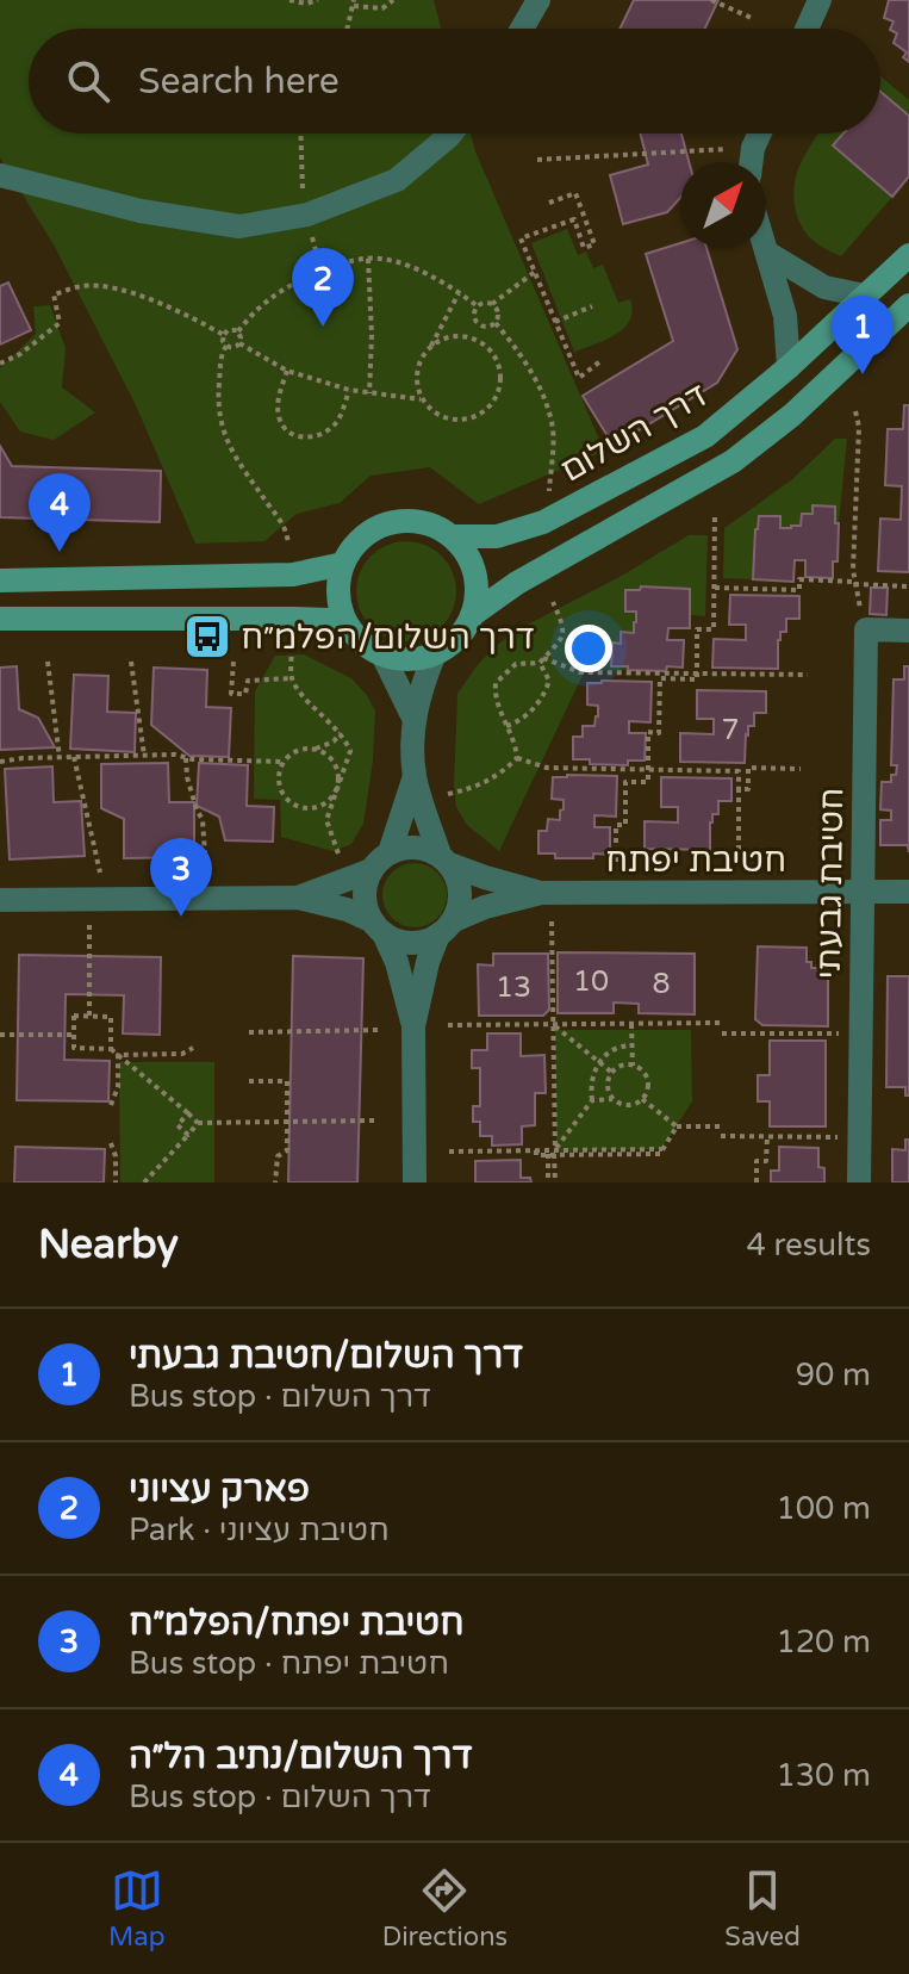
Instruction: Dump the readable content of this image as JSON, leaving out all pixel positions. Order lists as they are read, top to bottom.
{
  "streets": {
    "street": ["דרך השלום", "חטיבת יפתח", "חטיבת גבעתי"]
  },
  "crossings": [
    ["חטיבת יפתח", "חטיבת גבעתי"]
  ],
  "places": {
    "bus stop": ["דרך השלום/הפלמ״ח"]
  },
  "house_numbers": [
    "7",
    "10",
    "8",
    "13"
  ],
  "north": "top right",
  "page": {
    "search": "Search here",
    "pins": [
      "2",
      "1",
      "4",
      "3"
    ],
    "heading": ["Nearby", "4 results"],
    "list": [
      {
        "mark": "1",
        "name": "דרך השלום/חטיבת גבעתי",
        "note": "Bus stop · דרך השלום",
        "value": "90 m"
      },
      {
        "mark": "2",
        "name": "פארק עציוני",
        "note": "Park · חטיבת עציוני",
        "value": "100 m"
      },
      {
        "mark": "3",
        "name": "חטיבת יפתח/הפלמ״ח",
        "note": "Bus stop · חטיבת יפתח",
        "value": "120 m"
      },
      {
        "mark": "4",
        "name": "דרך השלום/נתיב הל״ה",
        "note": "Bus stop · דרך השלום",
        "value": "130 m"
      }
    ],
    "nav": ["Map", "Directions", "Saved"]
  }
}
